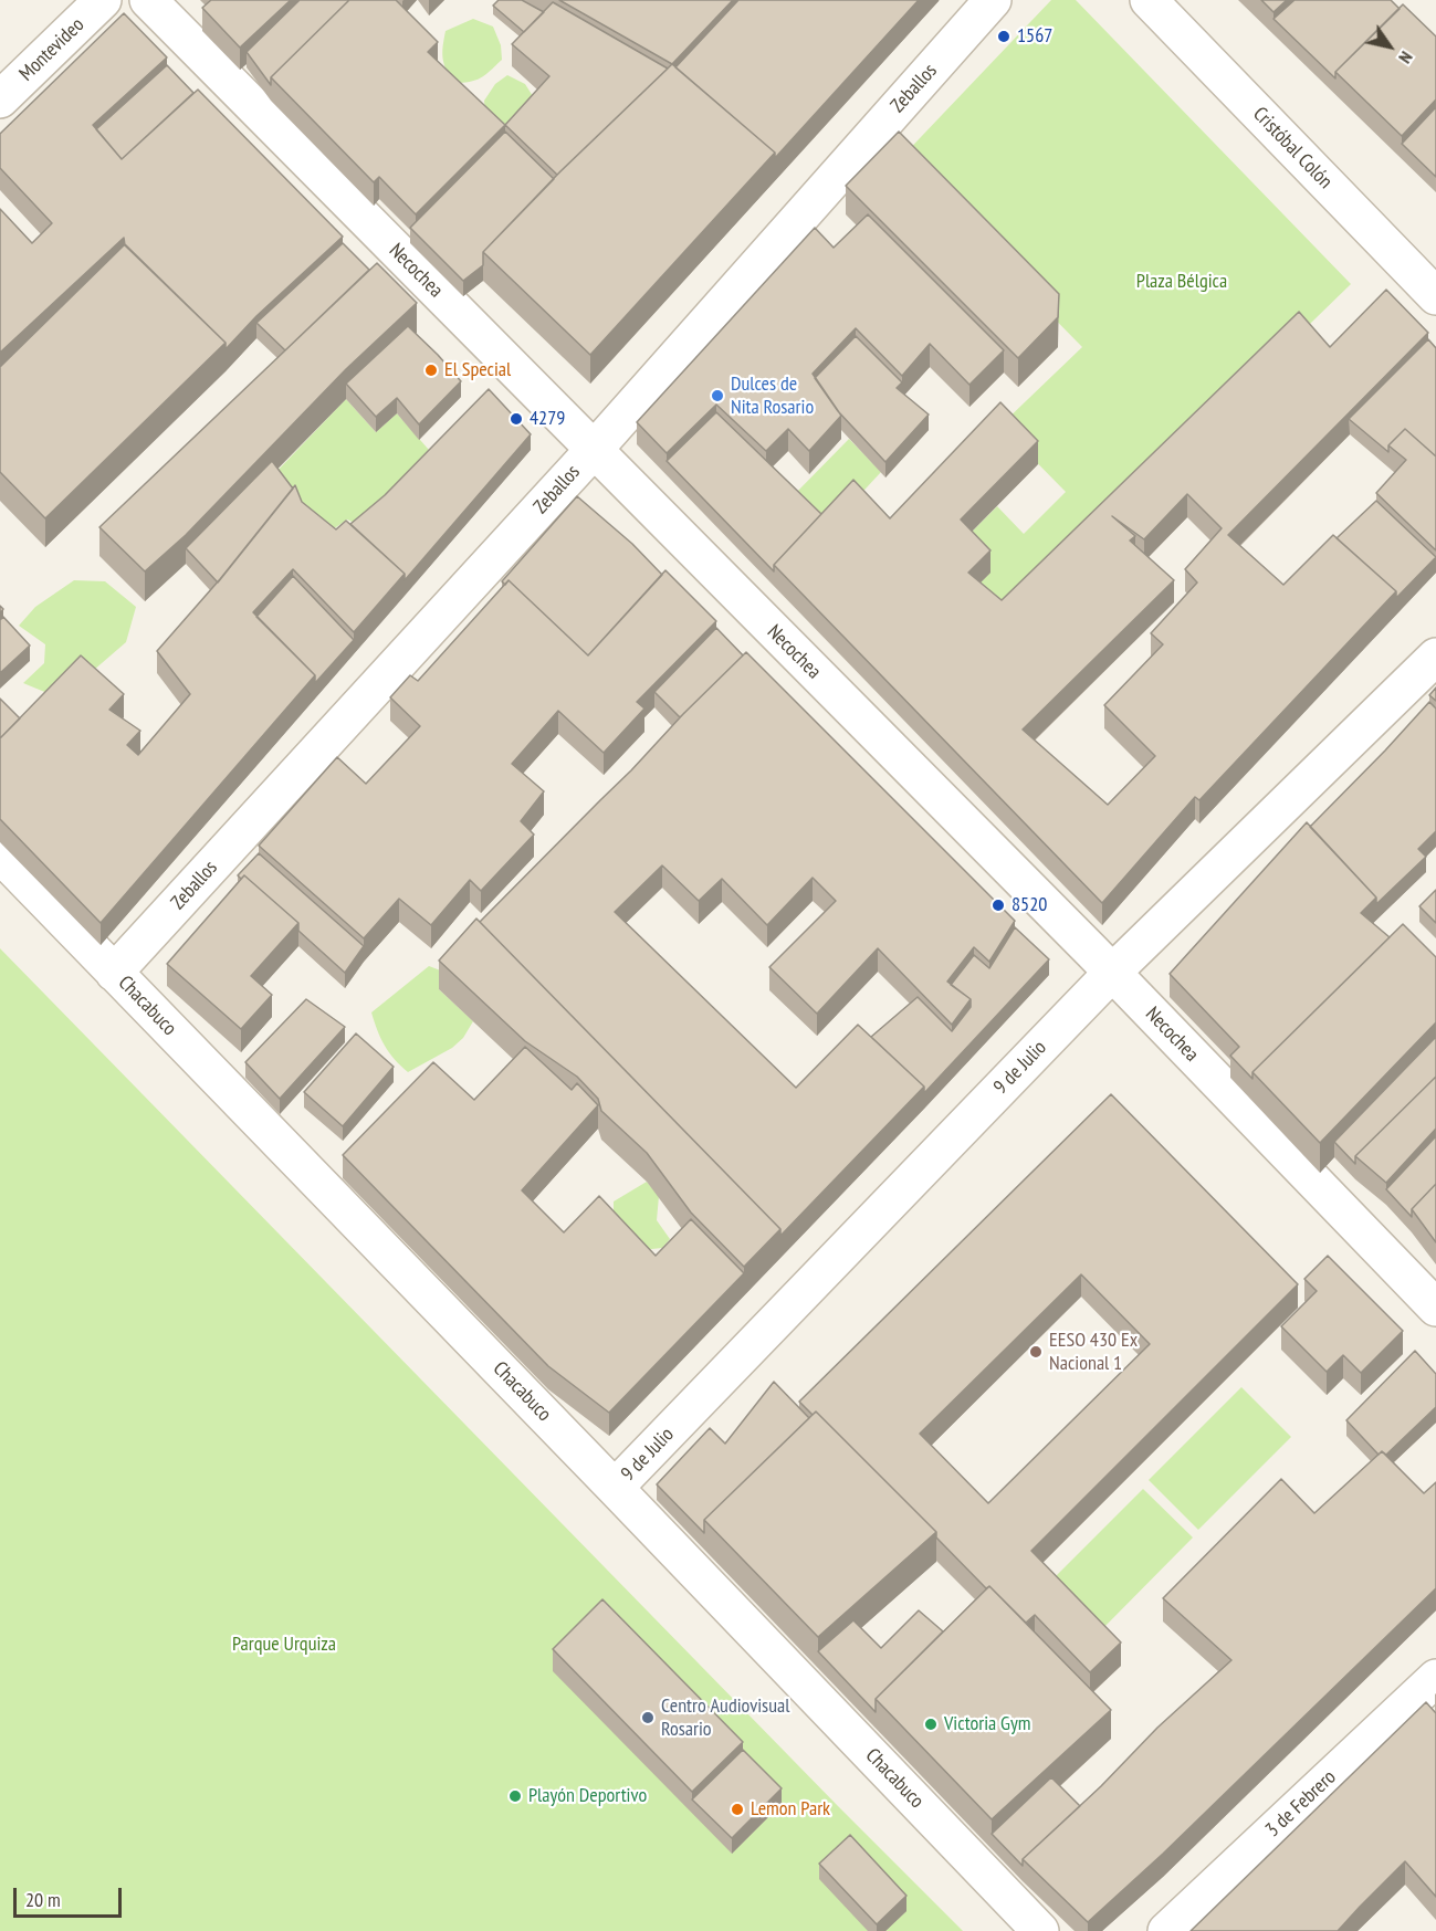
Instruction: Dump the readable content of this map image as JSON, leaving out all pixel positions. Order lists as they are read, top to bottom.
{
  "streets": {
    "street": [
      "Montevideo",
      "Zeballos",
      "Cristóbal Colón",
      "Necochea",
      "Chacabuco",
      "9 de Julio",
      "3 de Febrero"
    ]
  },
  "crossings": [
    ["Zeballos", "Necochea"],
    ["Zeballos", "Chacabuco"],
    ["Necochea", "9 de Julio"],
    ["Chacabuco", "9 de Julio"]
  ],
  "parks": ["Plaza Bélgica", "Parque Urquiza"],
  "places": [
    "1567",
    "El Special",
    "Dulces de Nita Rosario",
    "4279",
    "8520",
    "EESO 430 Ex Nacional 1",
    "Centro Audiovisual Rosario",
    "Victoria Gym",
    "Playón Deportivo",
    "Lemon Park"
  ],
  "scale_bar": "20 m",
  "north": "bottom right"
}
